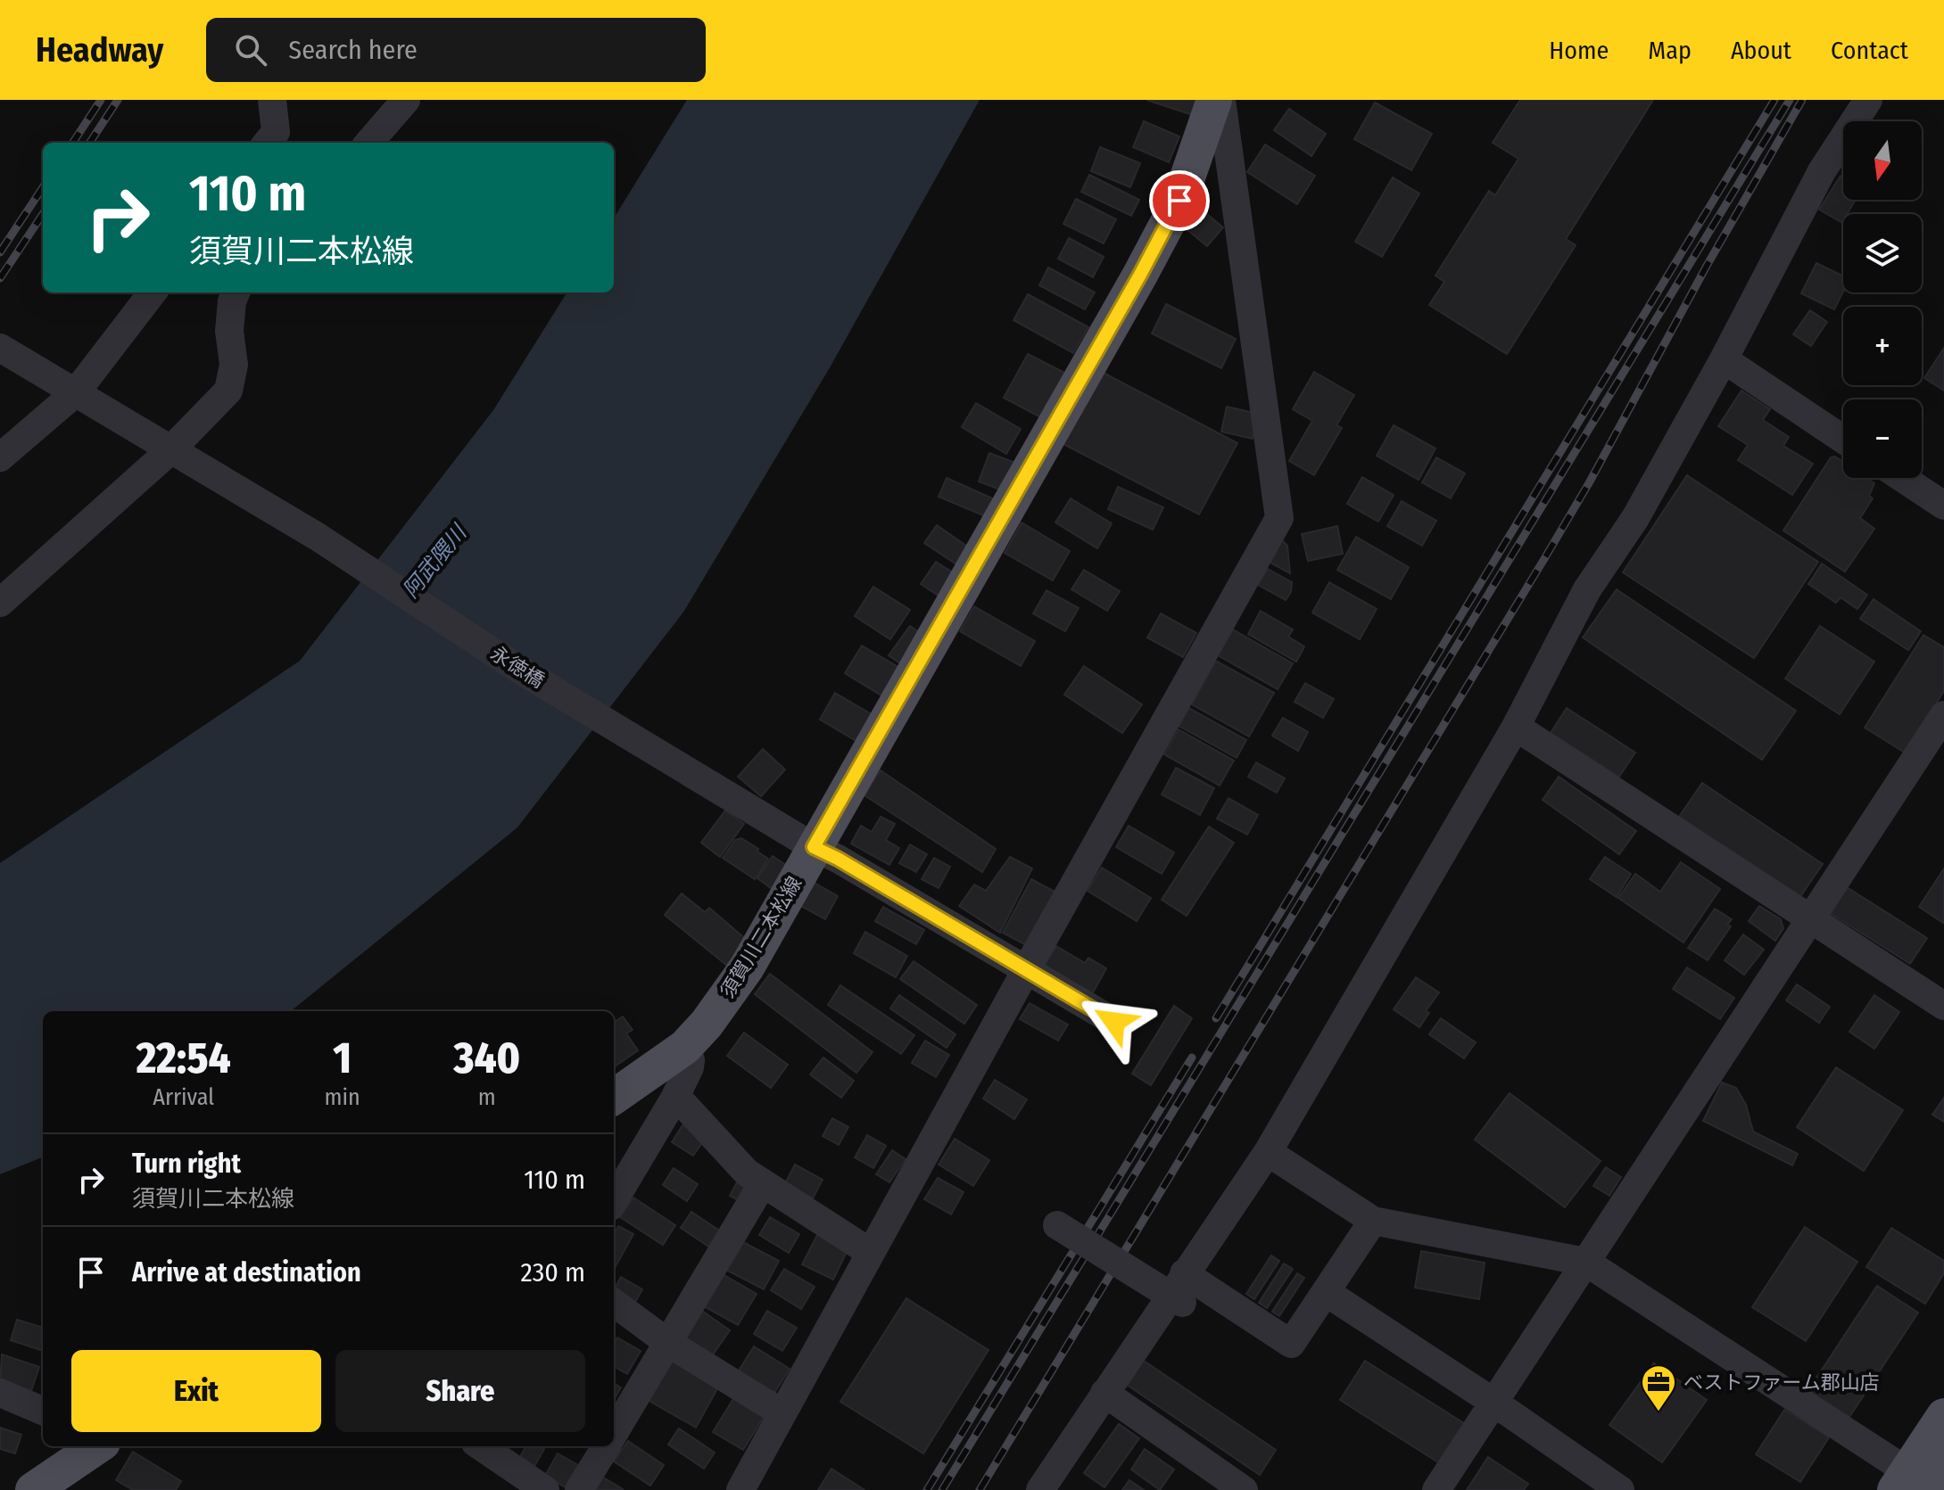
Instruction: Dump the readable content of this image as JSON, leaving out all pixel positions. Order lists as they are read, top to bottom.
{
  "streets": {
    "main road": ["須賀川二本松線"],
    "street": ["永徳橋"]
  },
  "crossings": [
    ["永徳橋", "須賀川二本松線"]
  ],
  "water": ["阿武隈川"],
  "places": {
    "office": ["ベストファーム郡山店"]
  },
  "north": "bottom",
  "page": {
    "header": "Headway",
    "search": "Search here",
    "nav": [
      "Home",
      "Map",
      "About",
      "Contact"
    ],
    "map_buttons": ["+", "−"],
    "turn": ["110 m", "須賀川二本松線"],
    "eta": [
      "22:54",
      "Arrival",
      "1",
      "min",
      "340",
      "m"
    ],
    "list": [
      {
        "name": "Turn right",
        "note": "須賀川二本松線",
        "value": "110 m"
      },
      {
        "name": "Arrive at destination",
        "value": "230 m"
      }
    ],
    "buttons": ["Exit", "Share"]
  }
}
